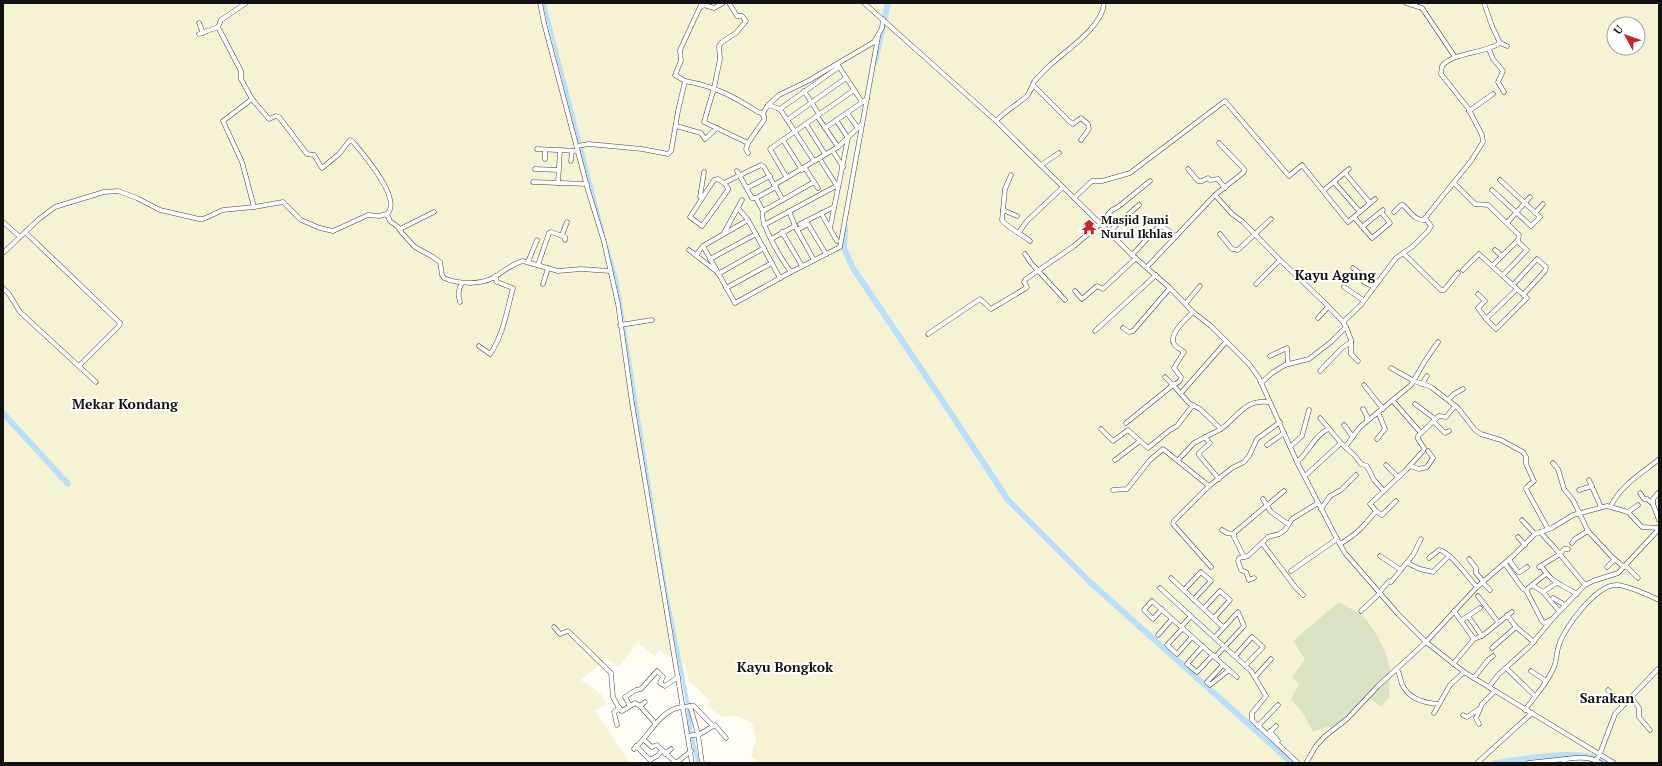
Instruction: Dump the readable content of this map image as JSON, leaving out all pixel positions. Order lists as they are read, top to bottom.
{
  "districts": [
    "Kayu Agung",
    "Mekar Kondang",
    "Kayu Bongkok",
    "Sarakan"
  ],
  "places": {
    "temple": ["Masjid Jami Nurul Ikhlas"]
  },
  "north": "top left"
}
